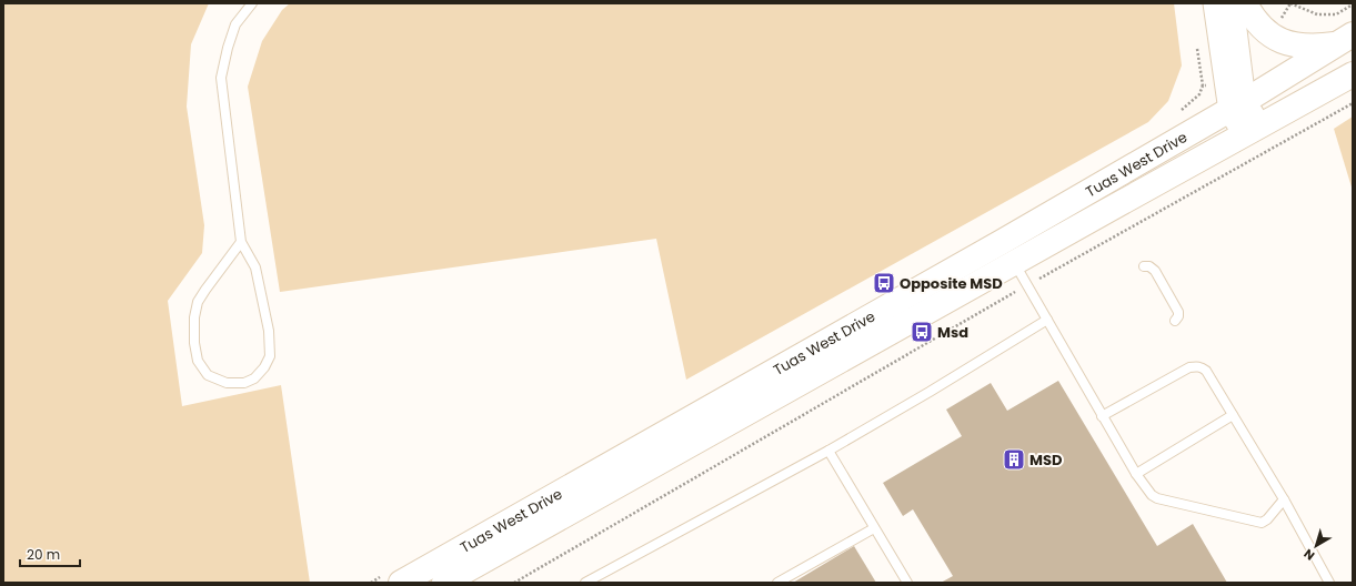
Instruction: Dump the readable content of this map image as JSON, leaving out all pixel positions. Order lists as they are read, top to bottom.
{
  "streets": {
    "main road": ["Tuas West Drive"]
  },
  "places": {
    "bus stop": ["Opposite MSD", "Msd"],
    "building": ["MSD"]
  },
  "scale_bar": "20 m",
  "north": "bottom left"
}
